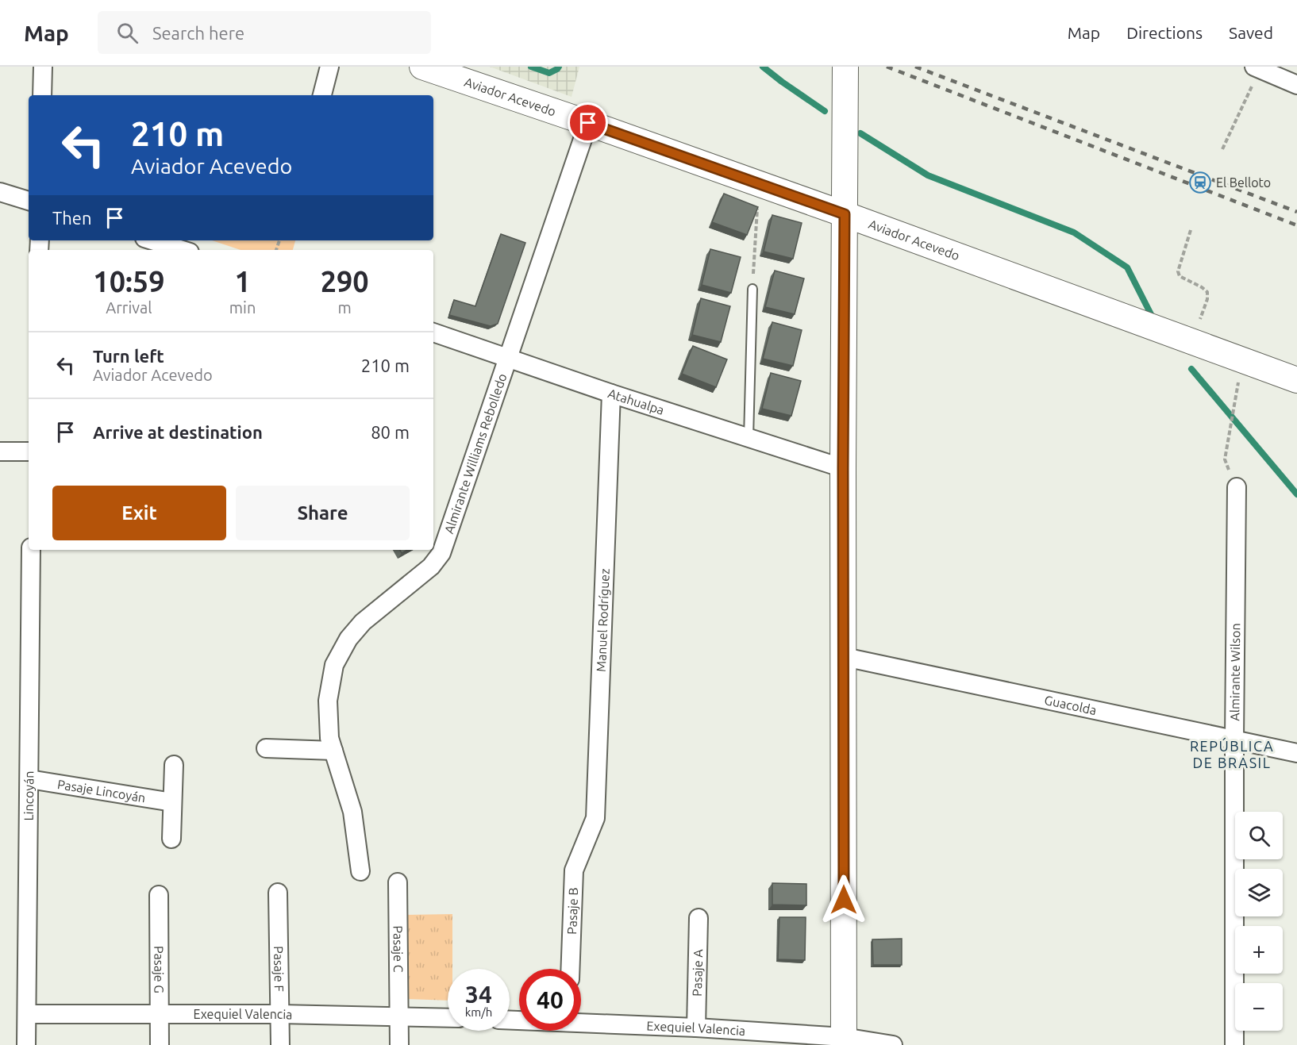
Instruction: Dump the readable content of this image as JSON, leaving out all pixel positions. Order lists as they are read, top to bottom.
{
  "streets": {
    "main road": ["Aviador Acevedo"],
    "street": [
      "Atahualpa",
      "Almirante Williams Rebolledo",
      "Manuel Rodríguez",
      "Almirante Wilson",
      "Guacolda",
      "Pasaje Lincoyán",
      "Lincoyán",
      "Pasaje B",
      "Pasaje C",
      "Pasaje F",
      "Pasaje G",
      "Pasaje A",
      "Exequiel Valencia"
    ]
  },
  "crossings": [
    ["Aviador Acevedo", "Almirante Williams Rebolledo"],
    ["Atahualpa", "Almirante Williams Rebolledo"],
    ["Atahualpa", "Manuel Rodríguez"],
    ["Manuel Rodríguez", "Pasaje B"],
    ["Almirante Wilson", "Guacolda"],
    ["Pasaje Lincoyán", "Lincoyán"],
    ["Lincoyán", "Exequiel Valencia"],
    ["Pasaje C", "Exequiel Valencia"],
    ["Pasaje F", "Exequiel Valencia"],
    ["Pasaje G", "Exequiel Valencia"],
    ["Pasaje A", "Exequiel Valencia"]
  ],
  "districts": ["REPÚBLICA DE BRASIL"],
  "places": {
    "station": ["El Belloto"]
  },
  "page": {
    "header": "Map",
    "search": "Search here",
    "nav": ["Map", "Directions", "Saved"],
    "turn": ["210 m", "Aviador Acevedo"],
    "then": "Then",
    "eta": [
      "10:59",
      "Arrival",
      "1",
      "min",
      "290",
      "m"
    ],
    "list": [
      {
        "name": "Turn left",
        "note": "Aviador Acevedo",
        "value": "210 m"
      },
      {
        "name": "Arrive at destination",
        "value": "80 m"
      }
    ],
    "buttons": ["Exit", "Share"],
    "map_buttons": ["+", "−"],
    "speed": "34 km/h",
    "limit": "40"
  }
}
